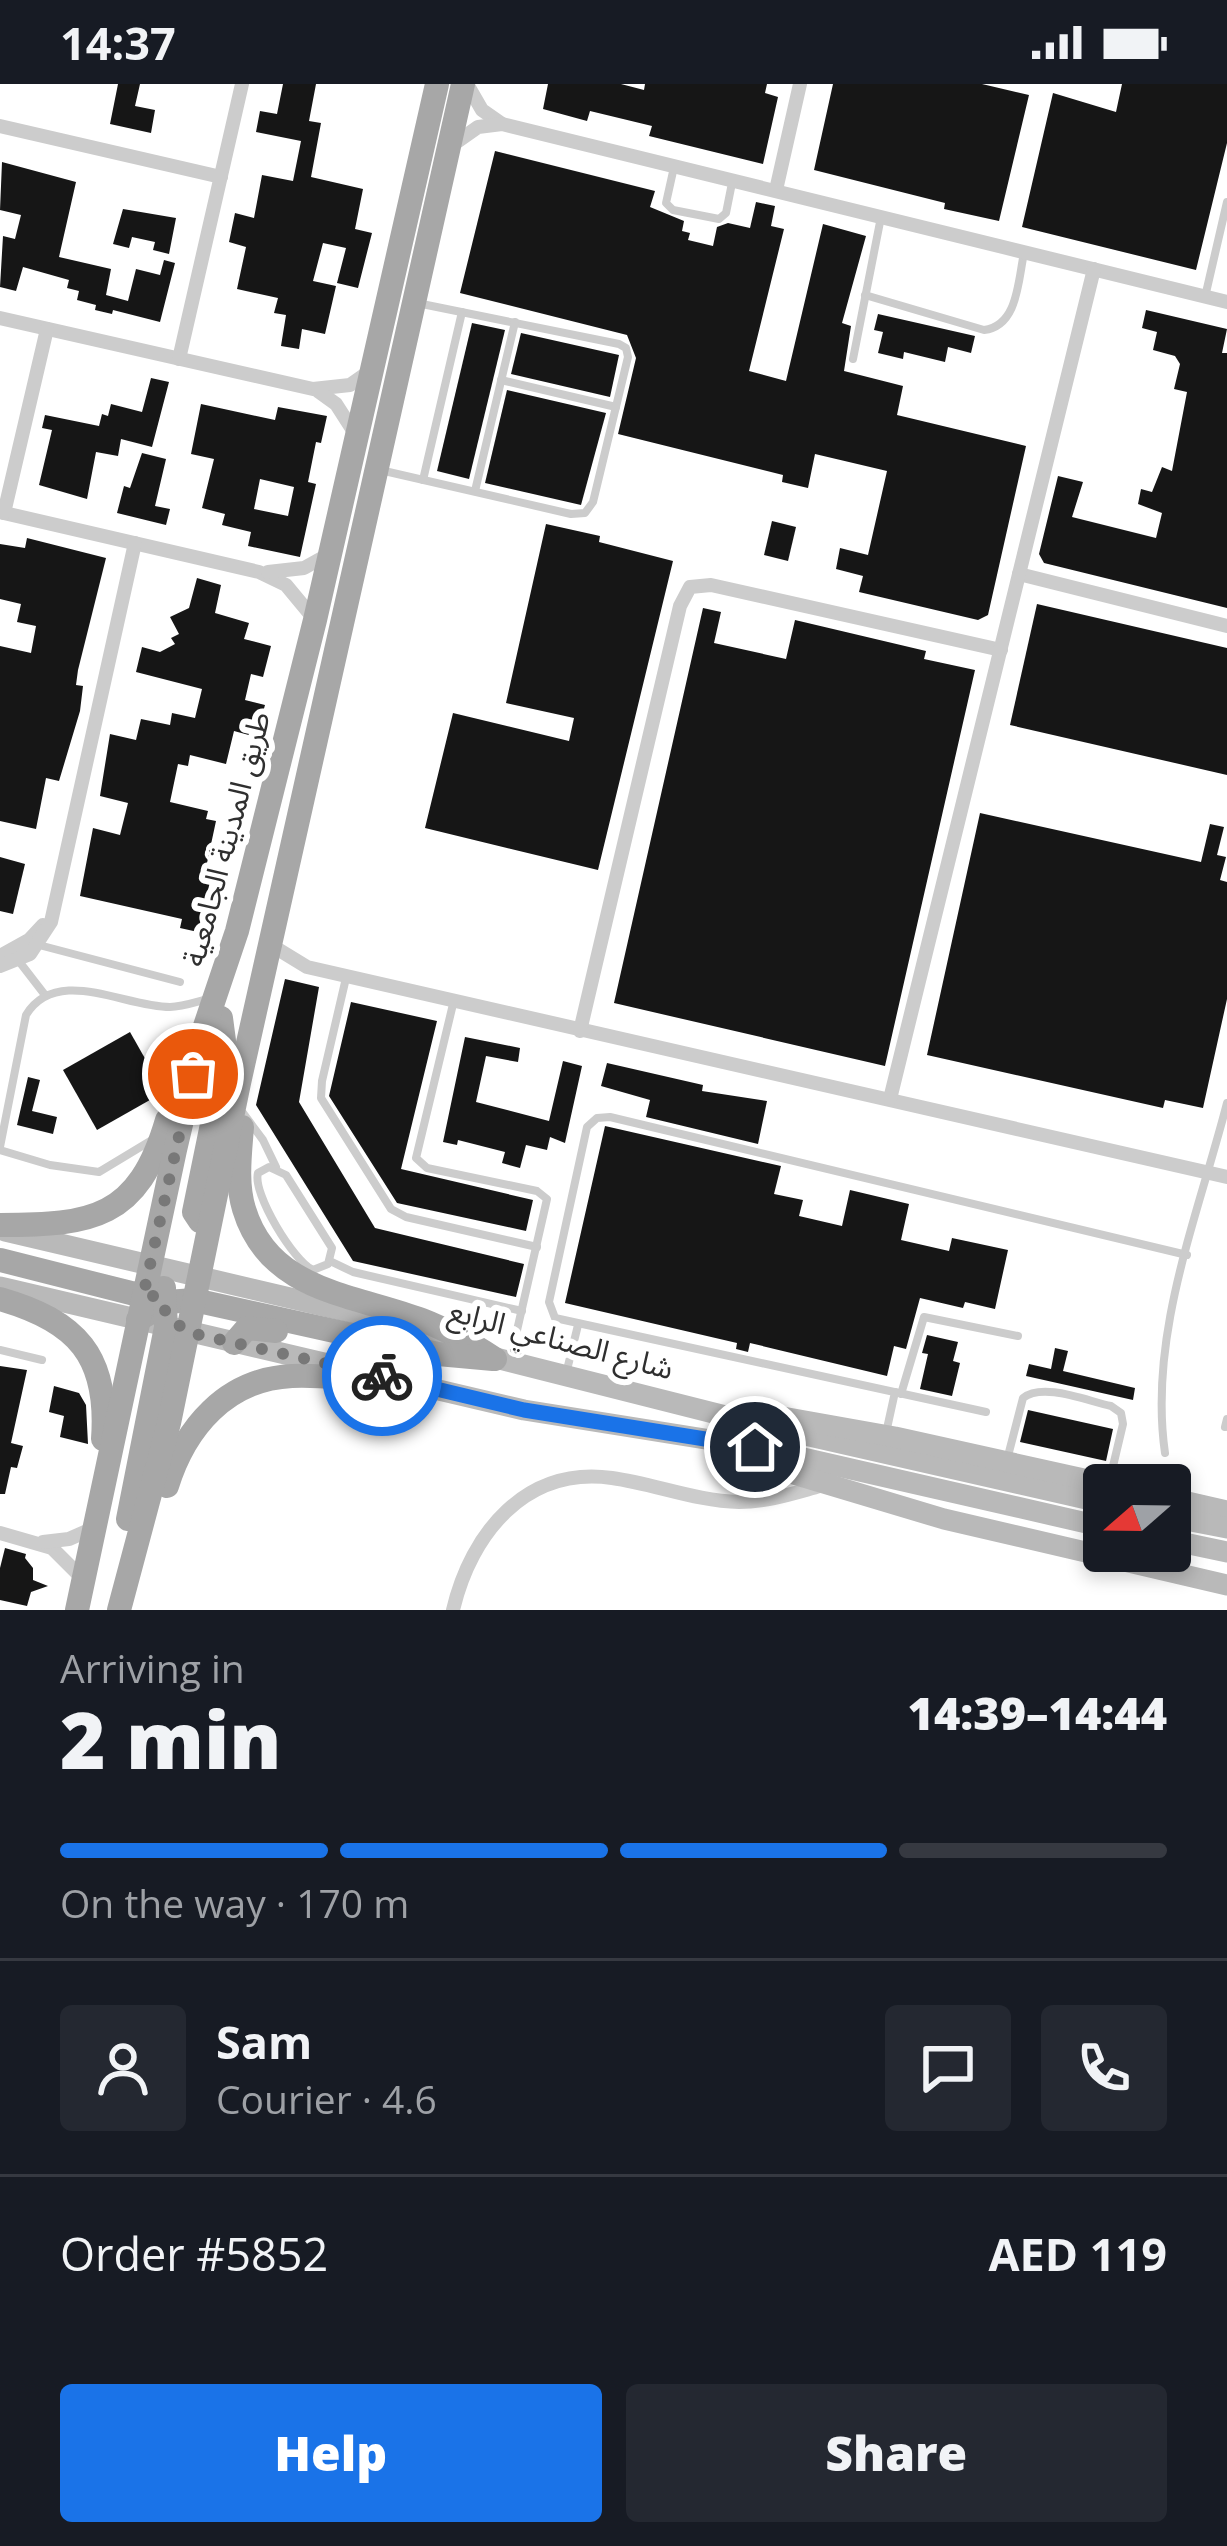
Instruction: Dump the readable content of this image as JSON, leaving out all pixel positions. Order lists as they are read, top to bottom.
{
  "streets": {
    "main road": ["طريق المدينة الجامعية", "شارع الصناعي الرابع"]
  },
  "crossings": [
    ["طريق المدينة الجامعية", "شارع الصناعي الرابع"]
  ],
  "north": "left",
  "page": {
    "status": "14:37",
    "heading": ["2 min", "Arriving in", "14:39–14:44"],
    "panel": [
      "Sam",
      "Courier · 4.6",
      "Order #5852",
      "AED 119"
    ],
    "bar": "On the way · 170 m",
    "buttons": ["Help", "Share"]
  }
}
